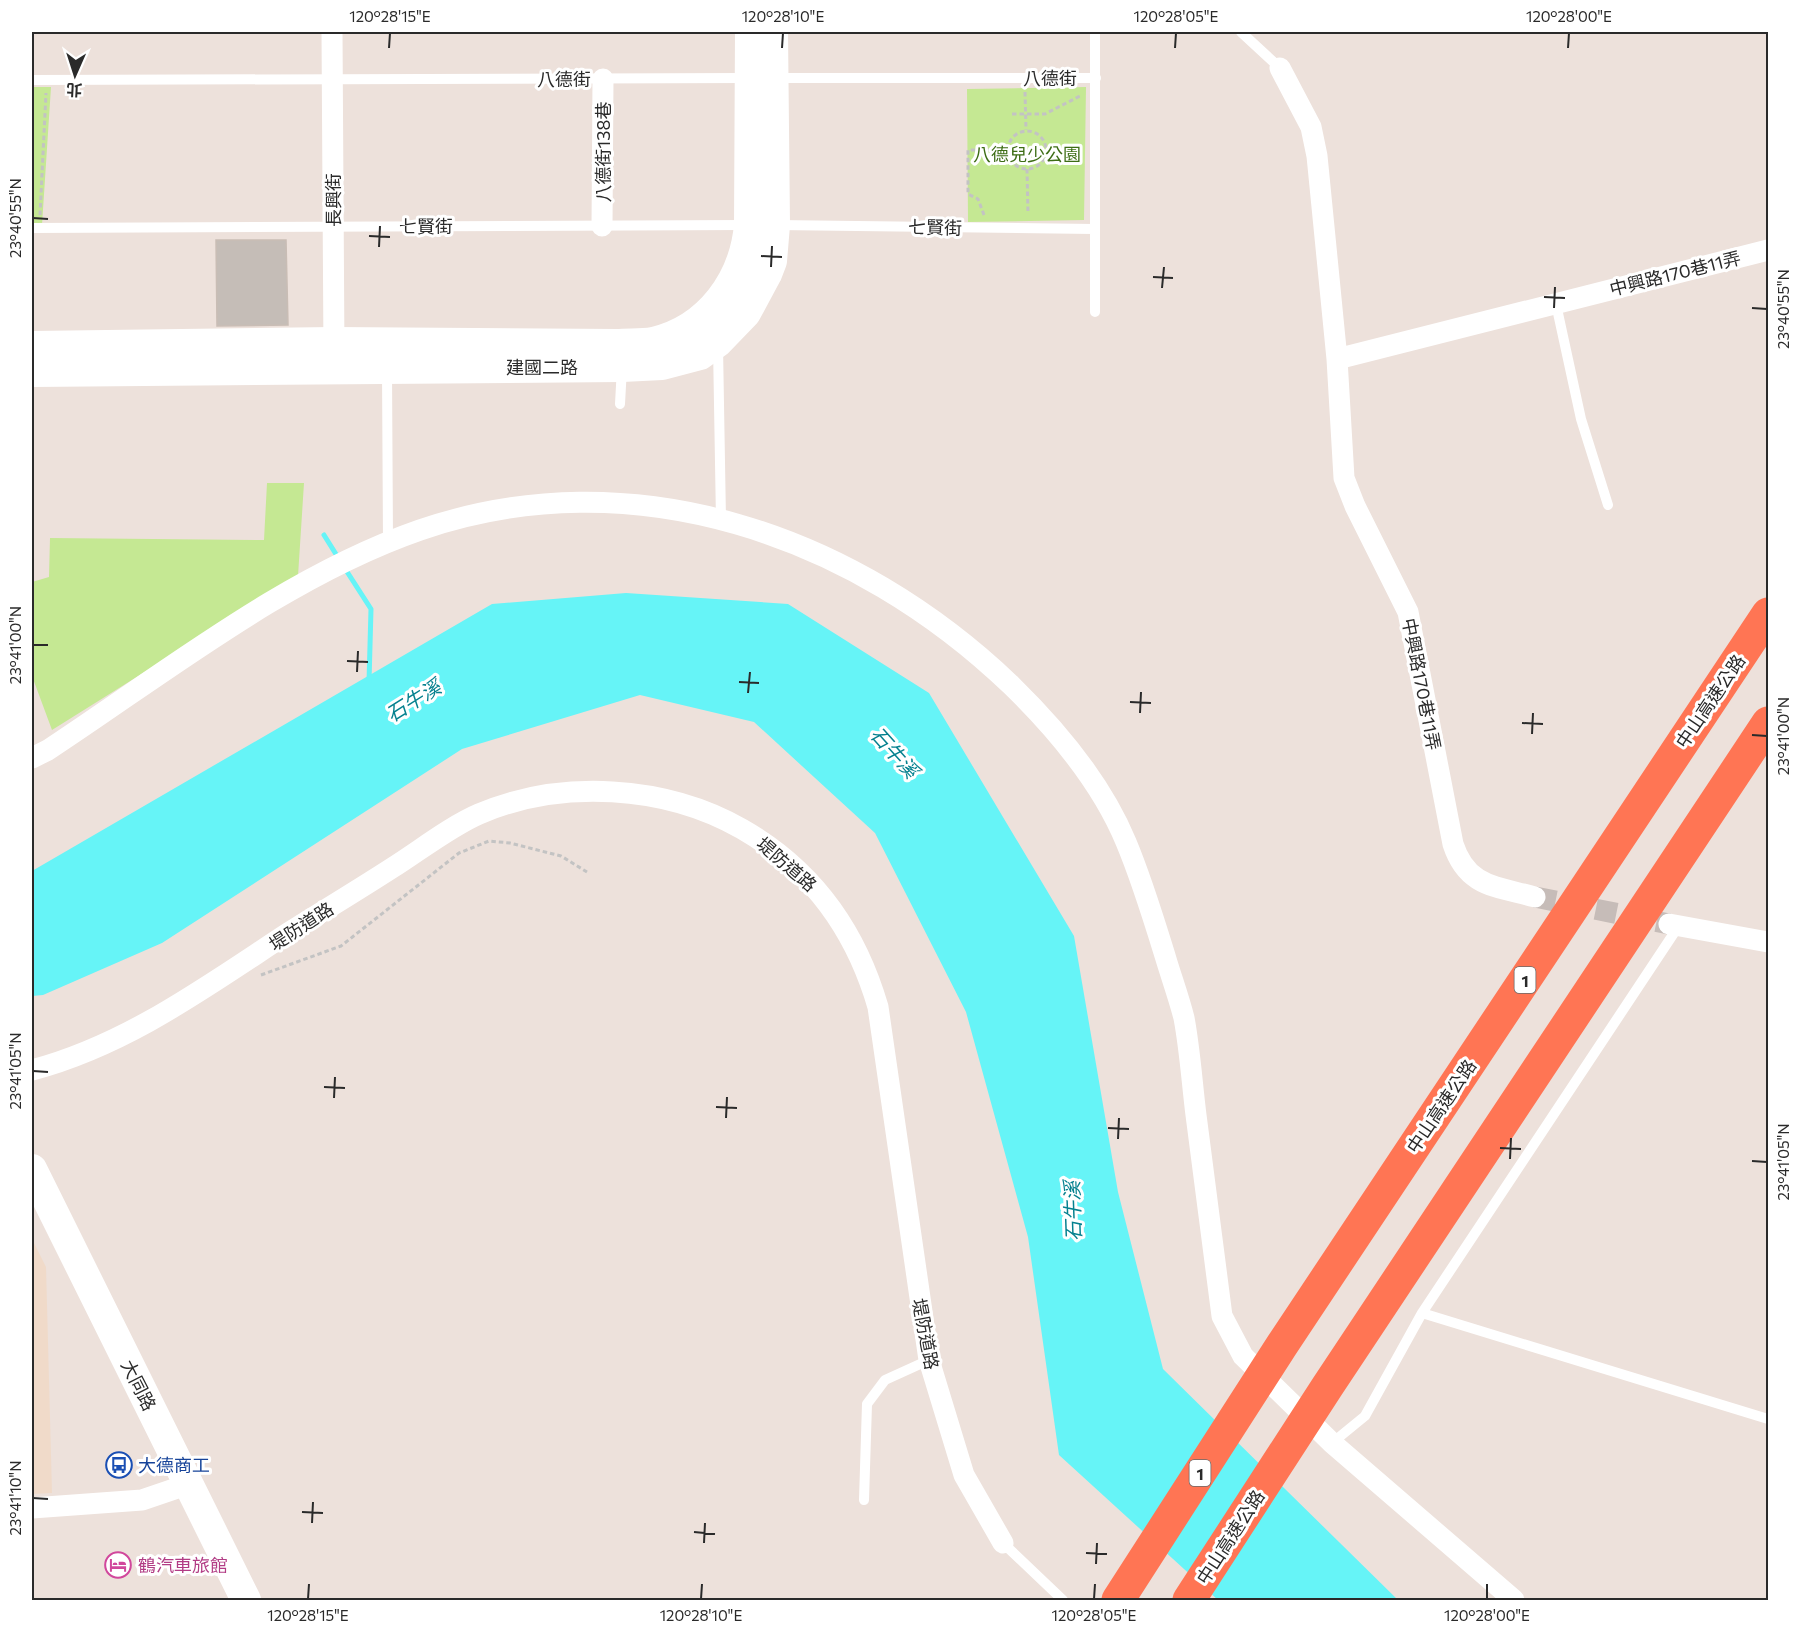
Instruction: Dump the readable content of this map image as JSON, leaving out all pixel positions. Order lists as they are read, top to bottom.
{
  "streets": {
    "highway": ["中山高速公路", "1"],
    "street": [
      "八德街138巷",
      "長興街",
      "中興路170巷11弄",
      "建國二路",
      "堤防道路",
      "大同路"
    ],
    "lane": ["八德街", "七賢街"]
  },
  "crossings": [
    ["八德街", "八德街138巷"],
    ["八德街", "長興街"],
    ["八德街", "建國二路"],
    ["八德街138巷", "七賢街"],
    ["長興街", "七賢街"],
    ["長興街", "建國二路"],
    ["七賢街", "建國二路"]
  ],
  "water": ["石牛溪"],
  "parks": ["八德兒少公園"],
  "places": {
    "bus stop": ["大德商工"],
    "hotel": ["鶴汽車旅館"]
  },
  "north": "bottom",
  "coordinates": [
    "120°28'15\"E",
    "120°28'10\"E",
    "120°28'05\"E",
    "120°28'00\"E",
    "23°40'55\"N",
    "23°41'00\"N",
    "23°41'05\"N",
    "23°41'10\"N"
  ]
}
